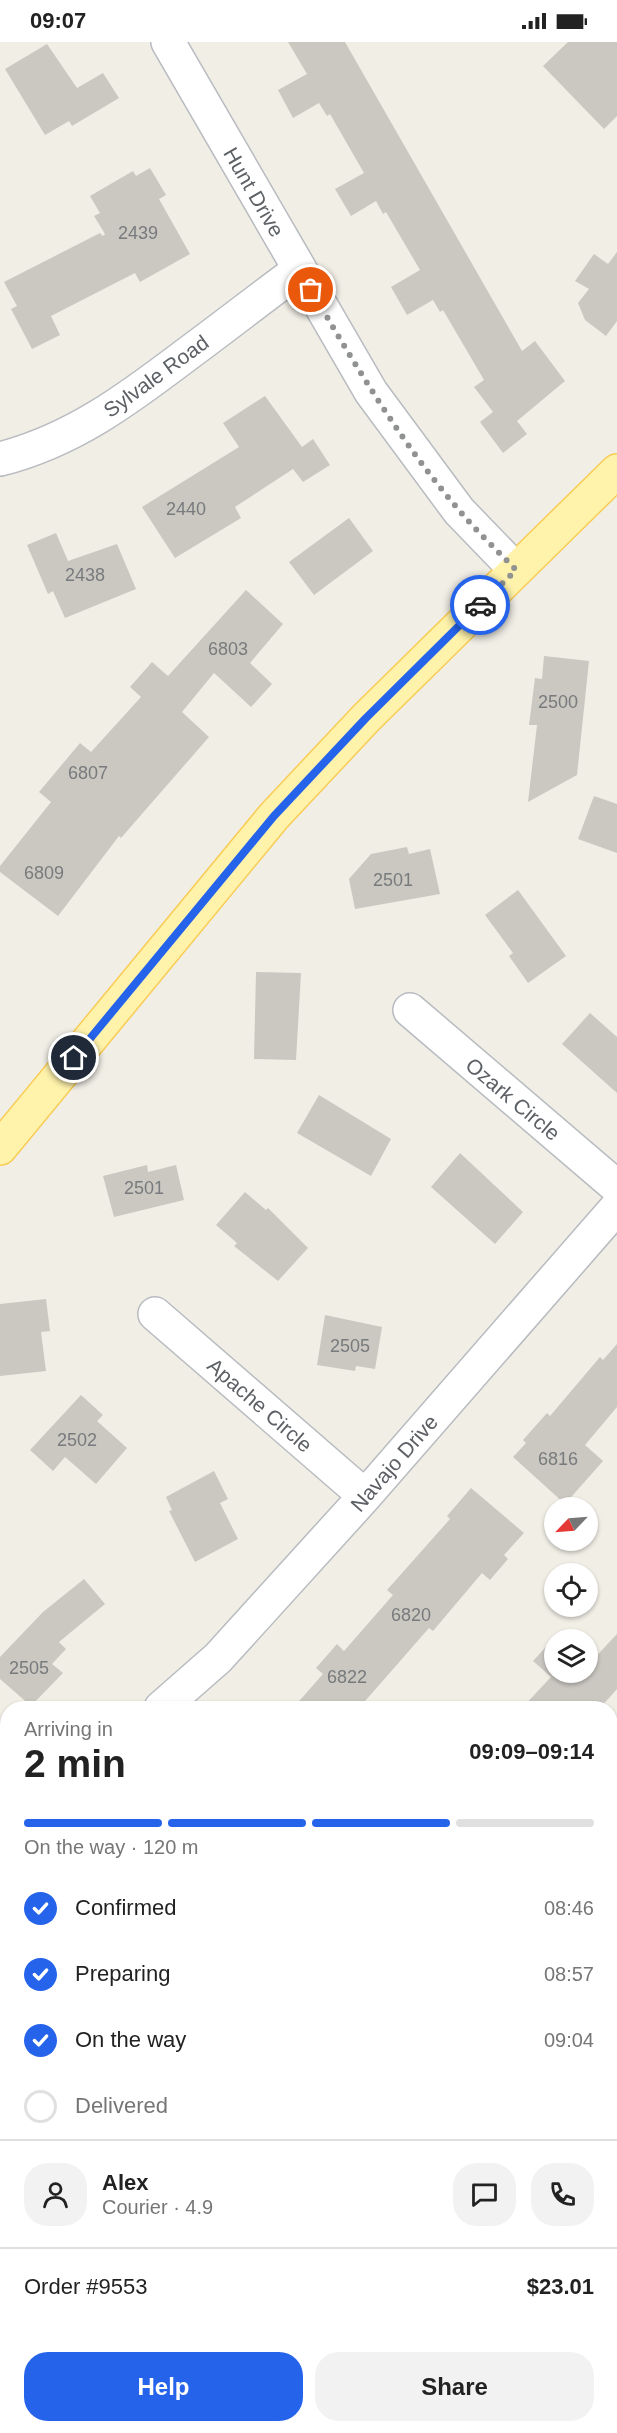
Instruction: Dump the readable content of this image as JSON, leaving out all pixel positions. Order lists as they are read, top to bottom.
{
  "streets": {
    "street": [
      "Hunt Drive",
      "Sylvale Road",
      "Ozark Circle",
      "Apache Circle",
      "Navajo Drive"
    ]
  },
  "crossings": [
    ["Hunt Drive", "Sylvale Road"],
    ["Apache Circle", "Navajo Drive"]
  ],
  "house_numbers": [
    "2439",
    "2440",
    "2438",
    "6803",
    "2500",
    "6807",
    "6809",
    "2501",
    "2501",
    "2505",
    "2502",
    "6816",
    "6820",
    "2505",
    "6822"
  ],
  "north": "bottom left",
  "page": {
    "status": "09:07",
    "heading": ["2 min", "Arriving in", "09:09–09:14"],
    "panel": [
      "Alex",
      "Courier · 4.9",
      "Order #9553",
      "$23.01"
    ],
    "bar": "On the way · 120 m",
    "list": [
      ["Confirmed", "08:46"],
      ["Preparing", "08:57"],
      ["On the way", "09:04"],
      "Delivered"
    ],
    "buttons": ["Help", "Share"]
  }
}
